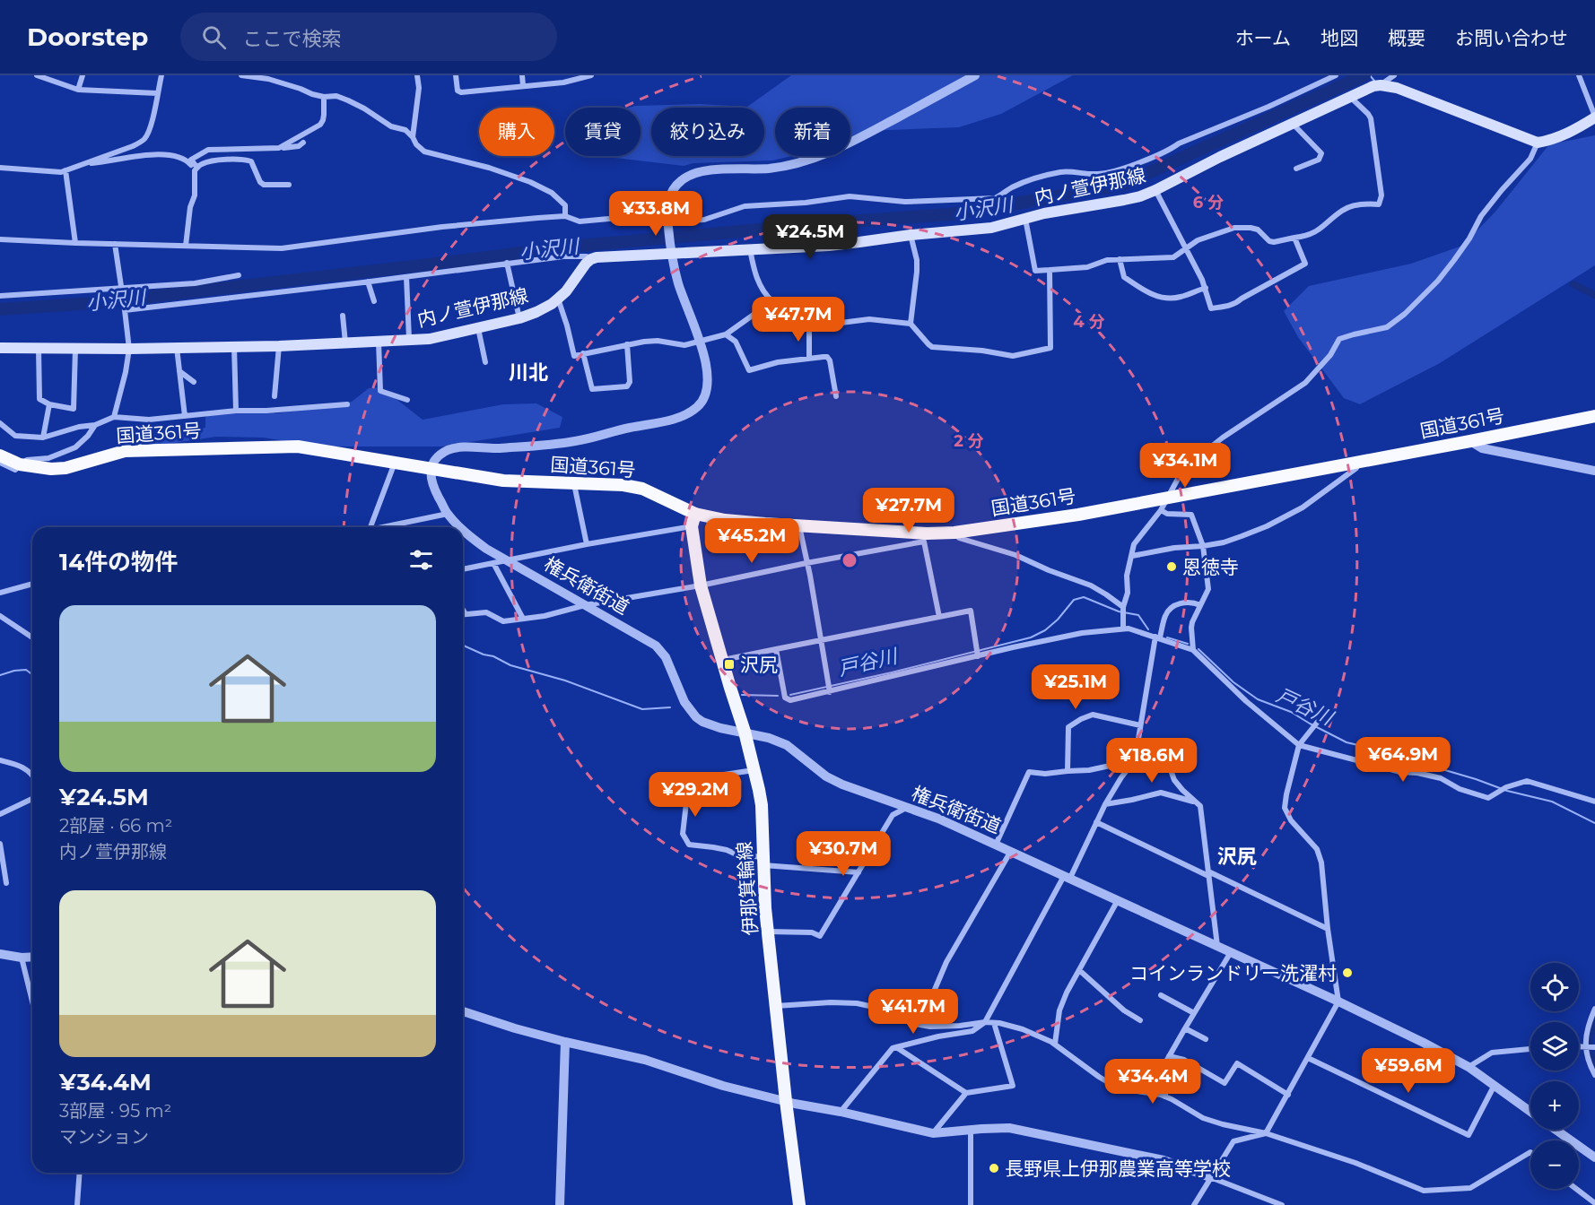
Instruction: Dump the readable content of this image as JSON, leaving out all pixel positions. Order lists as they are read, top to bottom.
{
  "streets": {
    "highway": ["国道361号"],
    "main road": ["内ノ萱伊那線", "伊那箕輪線"],
    "street": ["権兵衛街道"]
  },
  "crossings": [
    ["国道361号", "権兵衛街道"],
    ["国道361号", "伊那箕輪線"],
    ["権兵衛街道", "伊那箕輪線"]
  ],
  "districts": ["川北", "沢尻"],
  "water": ["小沢川", "戸谷川"],
  "places": {
    "other": ["恩徳寺", "コインランドリー洗濯村", "長野県上伊那農業高等学校"],
    "transit": ["沢尻"]
  },
  "page": {
    "header": "Doorstep",
    "search": "ここで検索",
    "nav": [
      "ホーム",
      "地図",
      "概要",
      "お問い合わせ"
    ],
    "chip": [
      "購入",
      "賃貸",
      "絞り込み",
      "新着"
    ],
    "price": [
      "¥33.8M",
      "¥24.5M",
      "¥47.7M",
      "¥34.1M",
      "¥27.7M",
      "¥45.2M",
      "¥25.1M",
      "¥64.9M",
      "¥18.6M",
      "¥29.2M",
      "¥30.7M",
      "¥41.7M",
      "¥59.6M",
      "¥34.4M"
    ],
    "heading": "14件の物件",
    "list": [
      {
        "name": "¥24.5M",
        "note": "2部屋 · 66 m² · 内ノ萱伊那線"
      },
      {
        "name": "¥34.4M",
        "note": "3部屋 · 95 m² · マンション"
      }
    ],
    "map_buttons": ["+", "−"]
  },
  "rings": ["6 分", "4 分", "2 分"]
}
